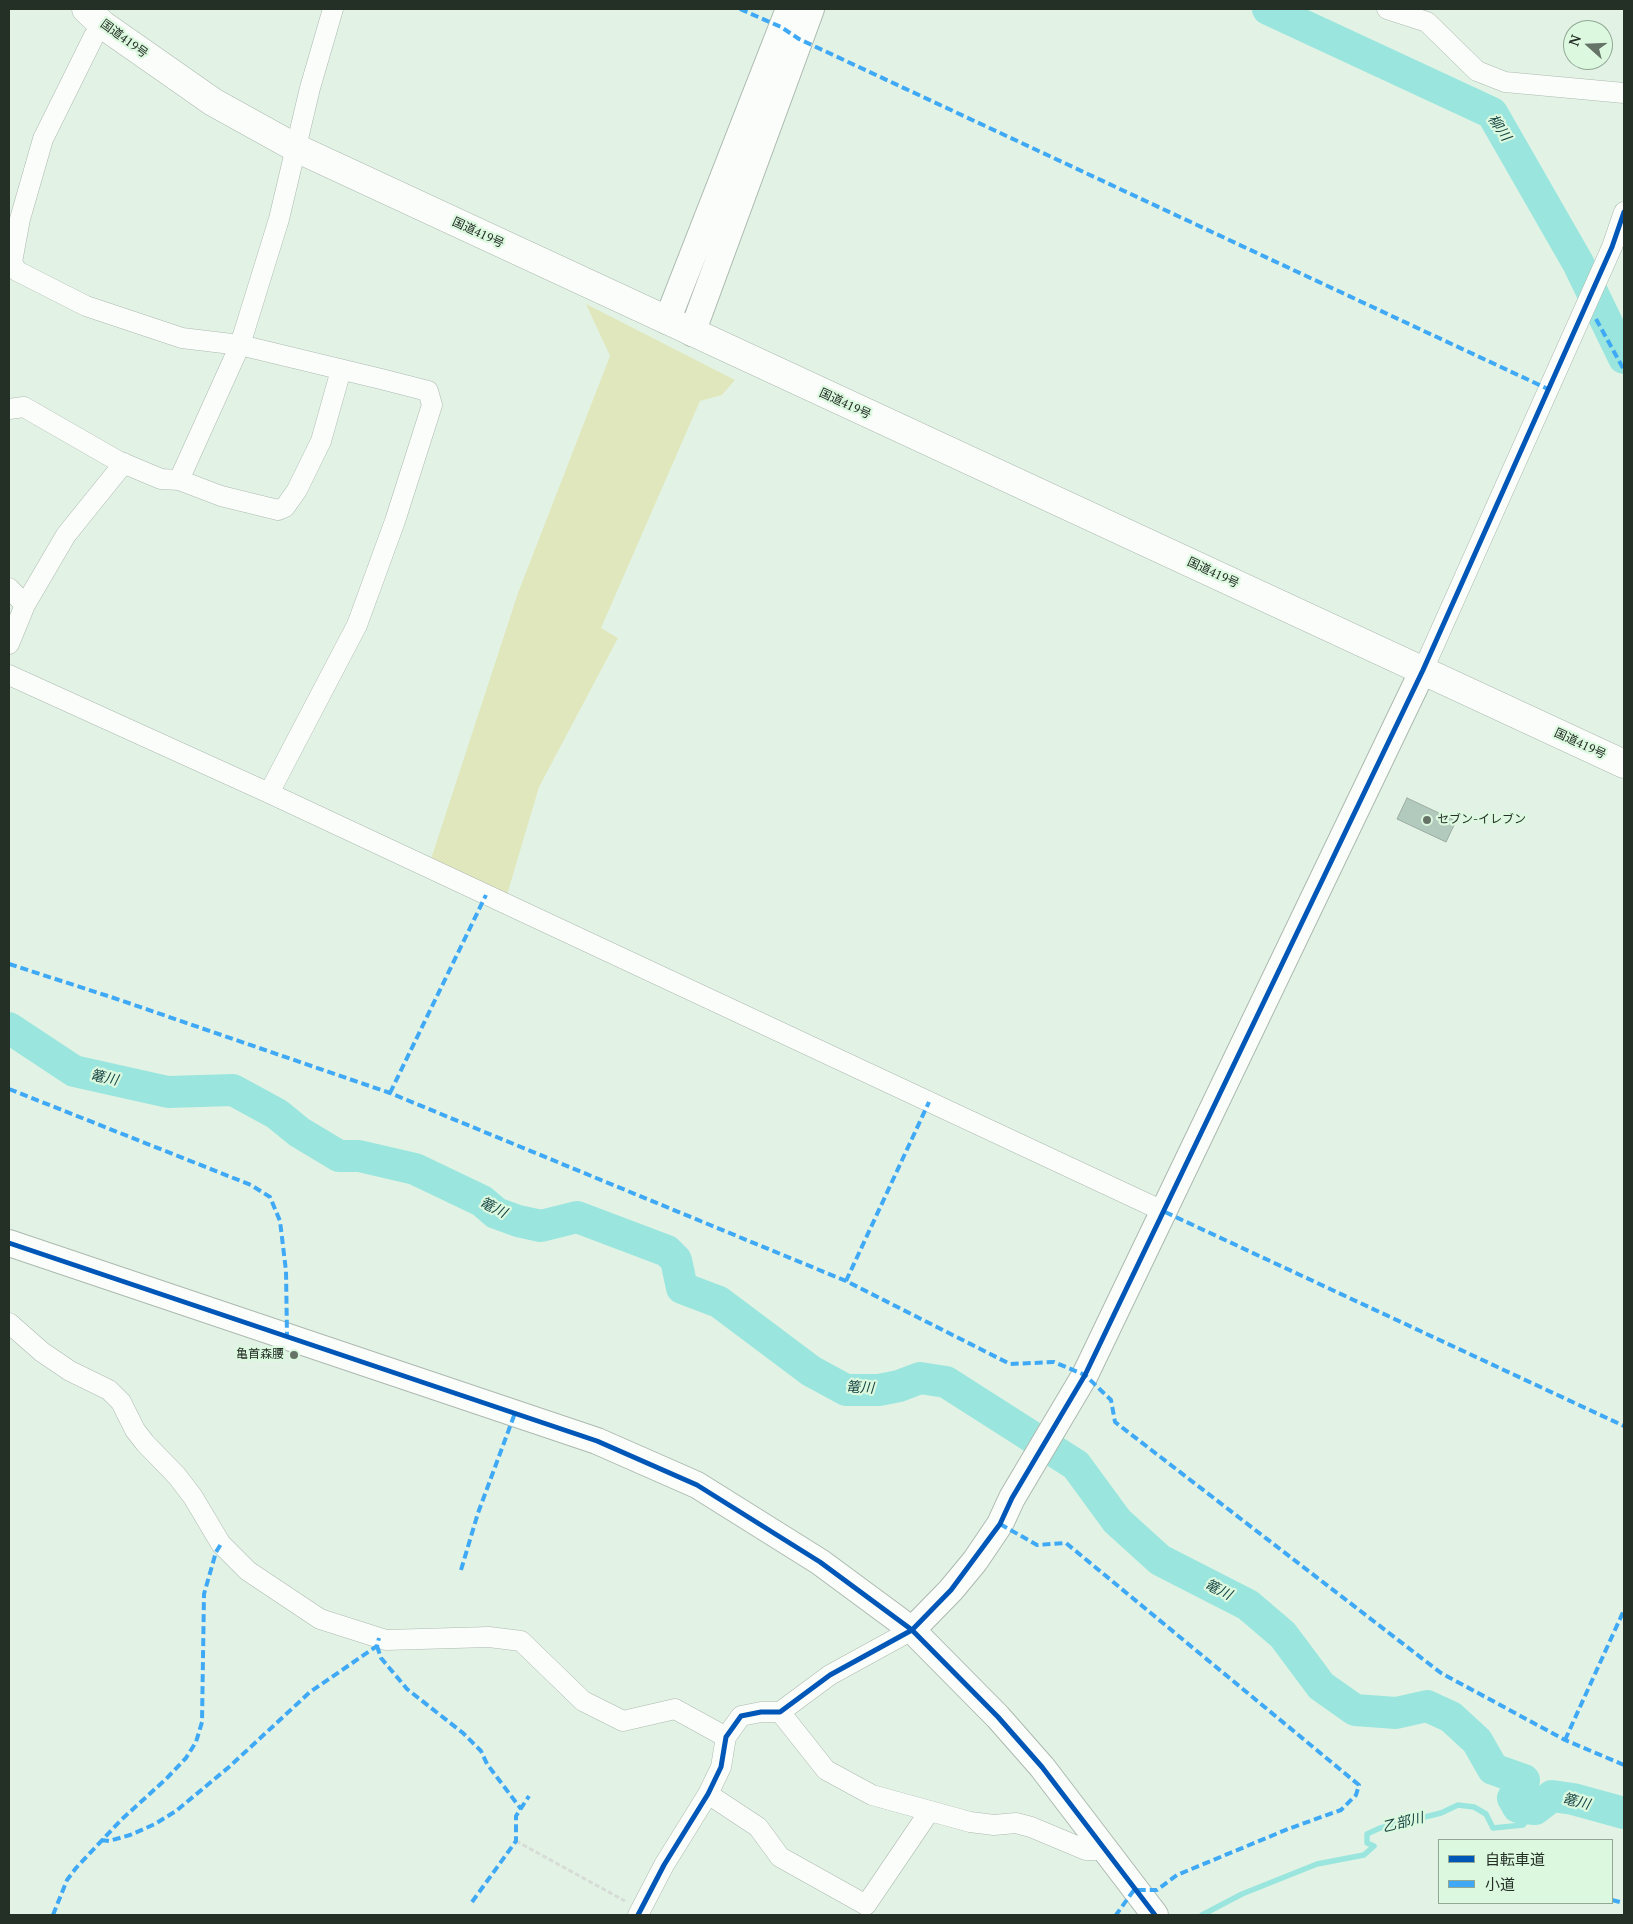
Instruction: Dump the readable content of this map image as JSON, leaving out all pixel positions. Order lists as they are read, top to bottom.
{
  "streets": {
    "highway": ["国道419号"]
  },
  "water": ["柳川", "篭川", "乙部川"],
  "places": ["セブン-イレブン", "亀首森腰"],
  "legend": ["自転車道", "小道"],
  "north": "left"
}
